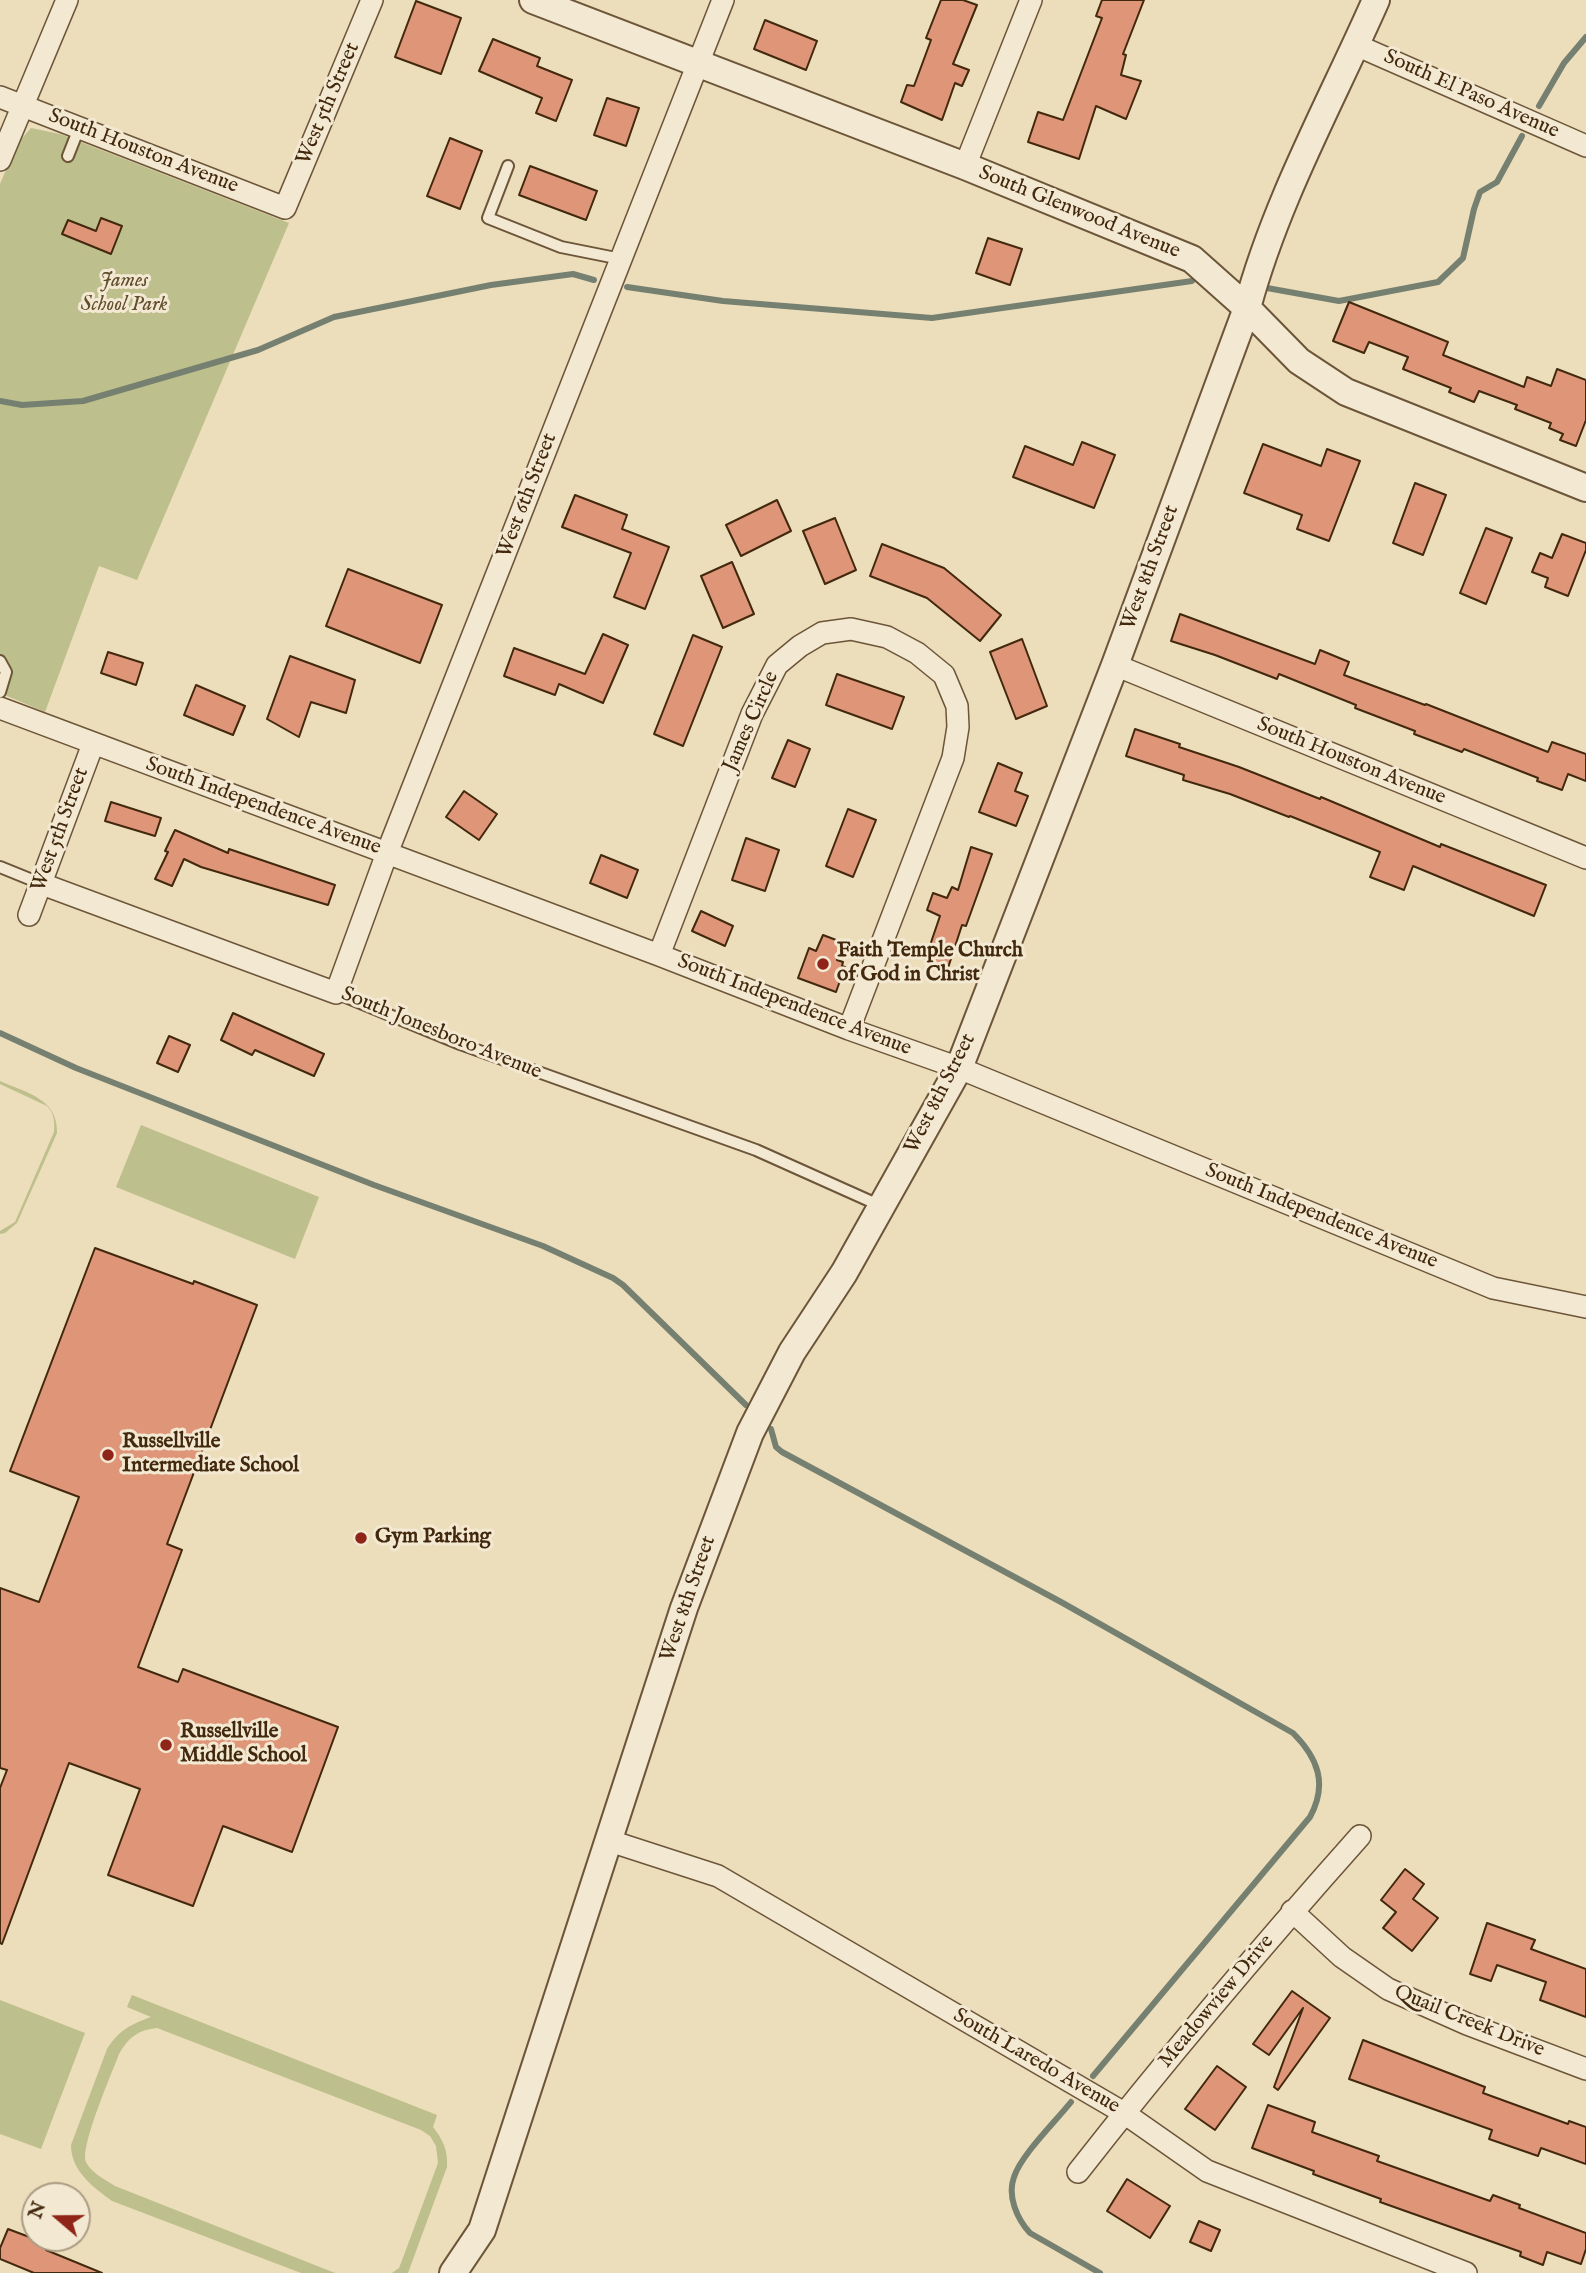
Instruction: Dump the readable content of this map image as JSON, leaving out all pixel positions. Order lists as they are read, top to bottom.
{
  "streets": {
    "street": [
      "South El Paso Avenue",
      "West 5th Street",
      "South Houston Avenue",
      "South Glenwood Avenue",
      "West 6th Street",
      "West 8th Street",
      "James Circle",
      "South Independence Avenue",
      "South Jonesboro Avenue",
      "Meadowview Drive",
      "Quail Creek Drive",
      "South Laredo Avenue"
    ]
  },
  "crossings": [
    ["South El Paso Avenue", "West 8th Street"],
    ["West 5th Street", "South Houston Avenue"],
    ["West 5th Street", "South Independence Avenue"],
    ["West 5th Street", "South Jonesboro Avenue"],
    ["South Houston Avenue", "West 8th Street"],
    ["South Glenwood Avenue", "West 6th Street"],
    ["South Glenwood Avenue", "West 8th Street"],
    ["West 6th Street", "South Independence Avenue"],
    ["West 6th Street", "South Jonesboro Avenue"],
    ["West 8th Street", "South Independence Avenue"],
    ["West 8th Street", "South Jonesboro Avenue"],
    ["West 8th Street", "South Laredo Avenue"],
    ["James Circle", "South Independence Avenue"],
    ["Meadowview Drive", "Quail Creek Drive"],
    ["Meadowview Drive", "South Laredo Avenue"]
  ],
  "parks": ["James School Park"],
  "places": [
    "Faith Temple Church of God in Christ",
    "Russellville Intermediate School",
    "Gym Parking",
    "Russellville Middle School"
  ],
  "north": "left"
}
